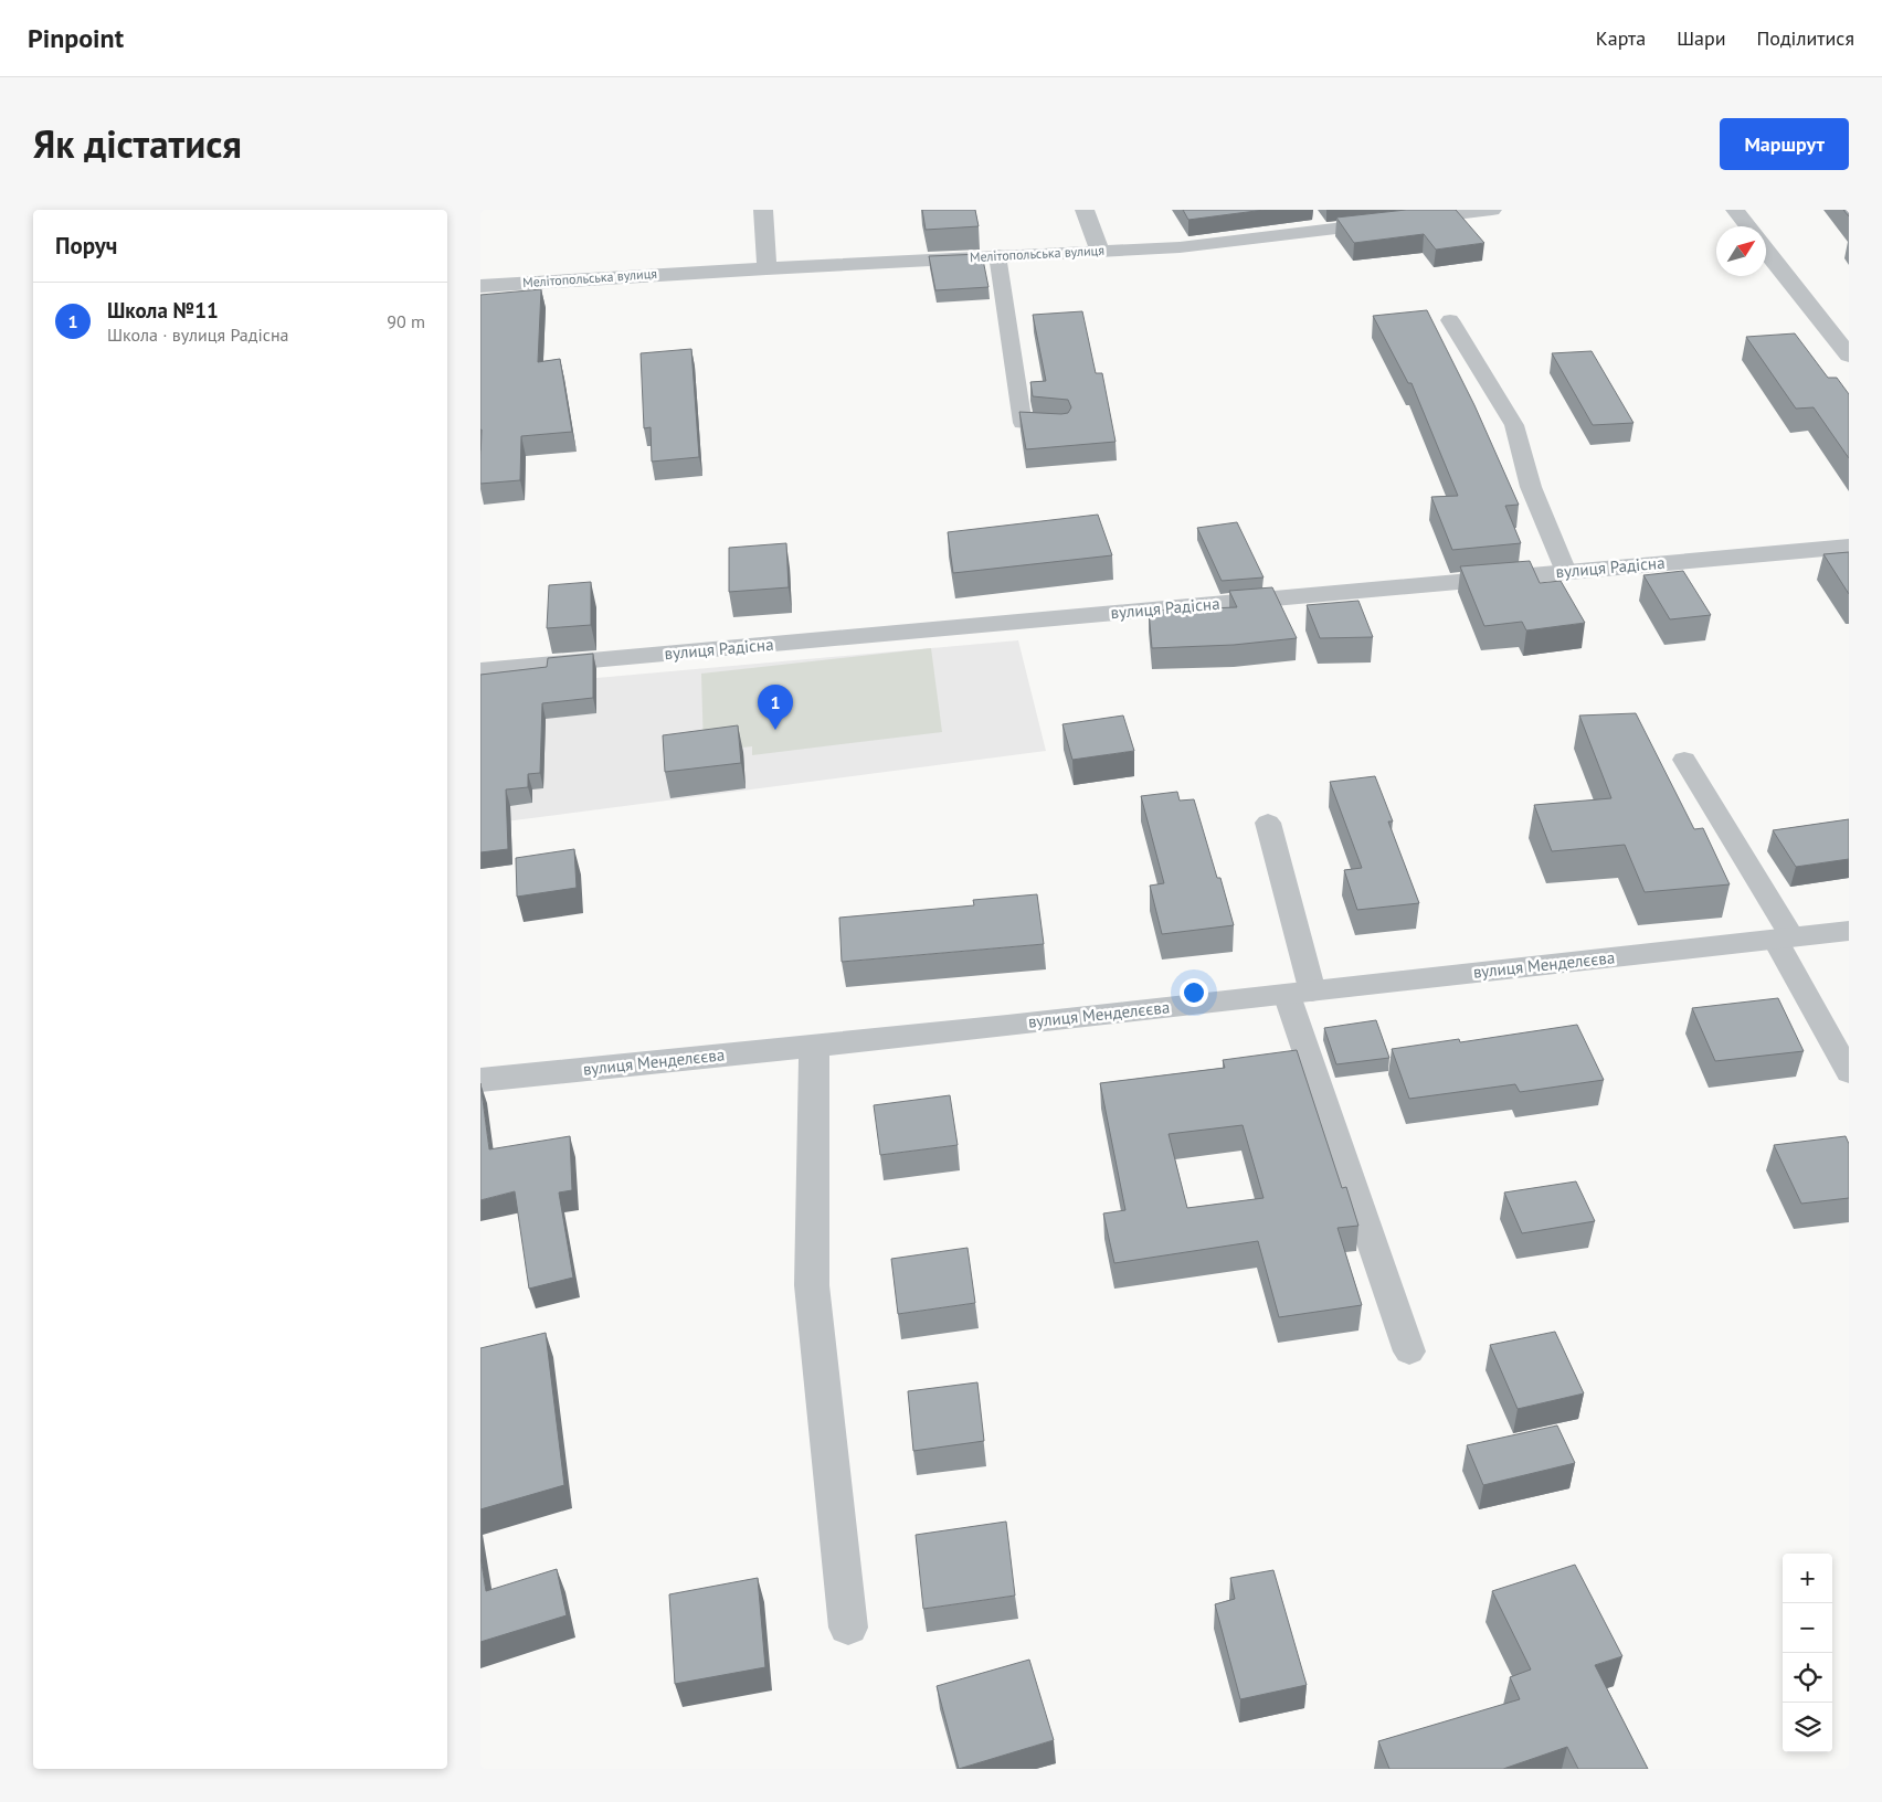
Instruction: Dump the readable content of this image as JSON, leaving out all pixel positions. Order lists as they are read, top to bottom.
{
  "streets": {
    "street": ["Мелітопольська вулиця", "вулиця Радісна", "вулиця Менделєєва"]
  },
  "north": "top right",
  "page": {
    "header": "Pinpoint",
    "nav": ["Карта", "Шари", "Поділитися"],
    "title": "Як дістатися",
    "buttons": "Маршрут",
    "heading": "Поруч",
    "list": [
      {
        "mark": "1",
        "name": "Школа №11",
        "note": "Школа · вулиця Радісна",
        "value": "90 m"
      }
    ],
    "pins": "1",
    "map_buttons": ["+", "−"]
  }
}
